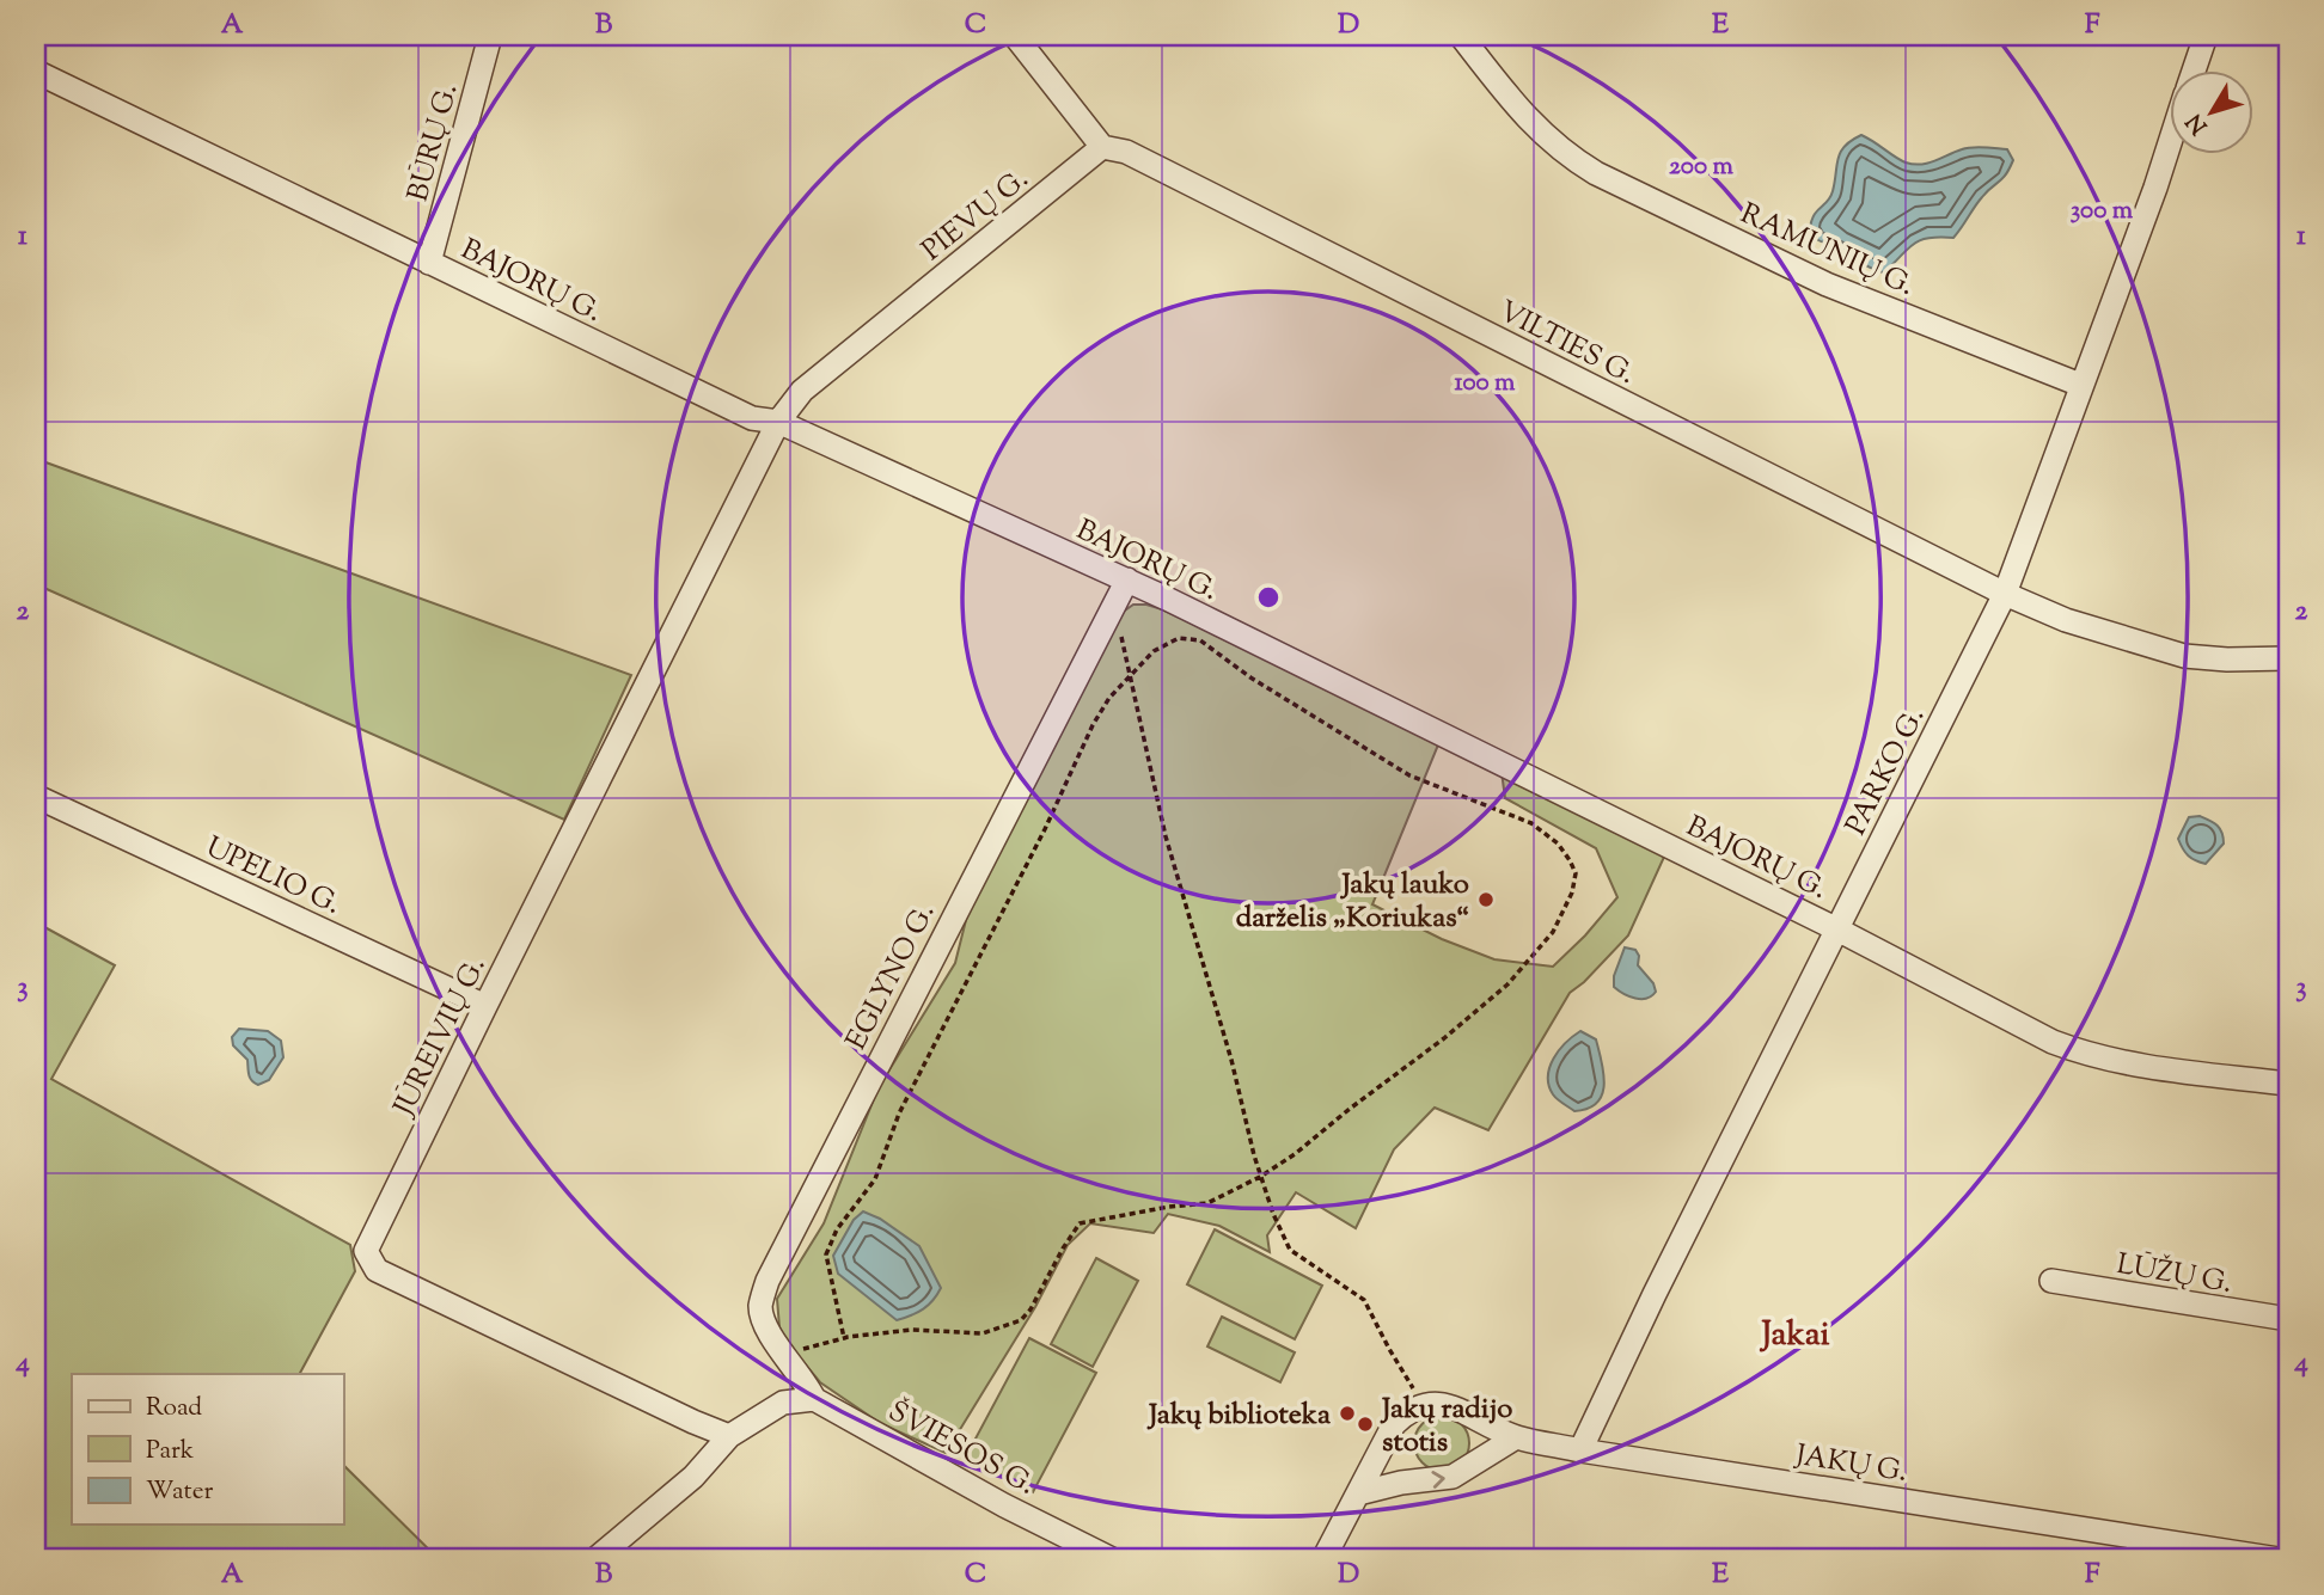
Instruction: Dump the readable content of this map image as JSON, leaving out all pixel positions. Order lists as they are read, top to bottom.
{
  "streets": {
    "street": [
      "BŪRŲ G.",
      "PIEVŲ G.",
      "RAMUNIŲ G.",
      "BAJORŲ G.",
      "VILTIES G.",
      "PARKO G.",
      "UPELIO G.",
      "EGLYNO G.",
      "JŪREIVIŲ G.",
      "LŪŽŲ G.",
      "ŠVIESOS G.",
      "JAKŲ G."
    ]
  },
  "crossings": [
    ["BŪRŲ G.", "BAJORŲ G."],
    ["PIEVŲ G.", "BAJORŲ G."],
    ["PIEVŲ G.", "VILTIES G."],
    ["PIEVŲ G.", "JŪREIVIŲ G."],
    ["RAMUNIŲ G.", "PARKO G."],
    ["BAJORŲ G.", "PARKO G."],
    ["BAJORŲ G.", "EGLYNO G."],
    ["BAJORŲ G.", "JŪREIVIŲ G."],
    ["VILTIES G.", "PARKO G."],
    ["PARKO G.", "JAKŲ G."],
    ["UPELIO G.", "JŪREIVIŲ G."],
    ["EGLYNO G.", "ŠVIESOS G."]
  ],
  "districts": ["Jakai"],
  "places": ["Jakų lauko darželis „Koriukas“", "Jakų biblioteka", "Jakų radijo stotis"],
  "legend": ["Road", "Park", "Water"],
  "north": "bottom left",
  "grid": {
    "columns": [
      "A",
      "B",
      "C",
      "D",
      "E",
      "F"
    ],
    "rows": [
      "1",
      "2",
      "3",
      "4"
    ]
  },
  "rings": ["200 m", "300 m", "100 m"]
}
